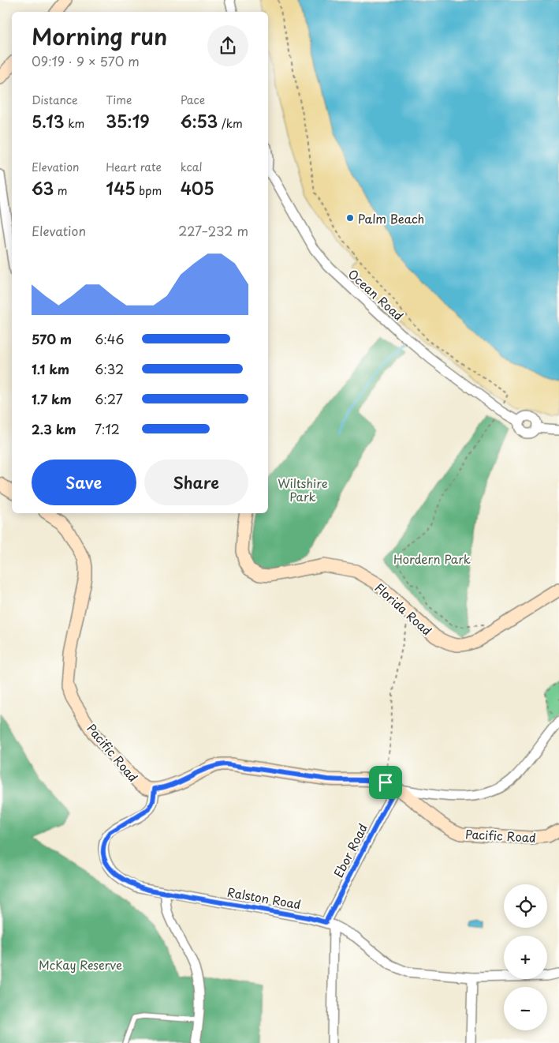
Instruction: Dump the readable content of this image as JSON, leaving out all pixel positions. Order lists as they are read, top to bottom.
{
  "streets": {
    "street": [
      "Ocean Road",
      "Florida Road",
      "Pacific Road",
      "Ebor Road",
      "Ralston Road"
    ]
  },
  "crossings": [
    ["Pacific Road", "Ebor Road"],
    ["Pacific Road", "Ralston Road"],
    ["Ebor Road", "Ralston Road"]
  ],
  "parks": ["Wiltshire Park", "Hordern Park", "McKay Reserve"],
  "places": ["Palm Beach"],
  "page": {
    "heading": ["Morning run", "09:19 · 9 × 570 m"],
    "stats": [
      ["Distance", "5.13 km"],
      ["Time", "35:19"],
      ["Pace", "6:53 /km"],
      ["Elevation", "63 m"],
      ["Heart rate", "145 bpm"],
      ["kcal", "405"]
    ],
    "chart": ["Elevation", "227–232 m"],
    "list": [
      {
        "name": "570 m",
        "note": "6:46"
      },
      {
        "name": "1.1 km",
        "note": "6:32"
      },
      {
        "name": "1.7 km",
        "note": "6:27"
      },
      {
        "name": "2.3 km",
        "note": "7:12"
      }
    ],
    "buttons": ["Save", "Share"],
    "map_buttons": ["+", "−"]
  }
}
